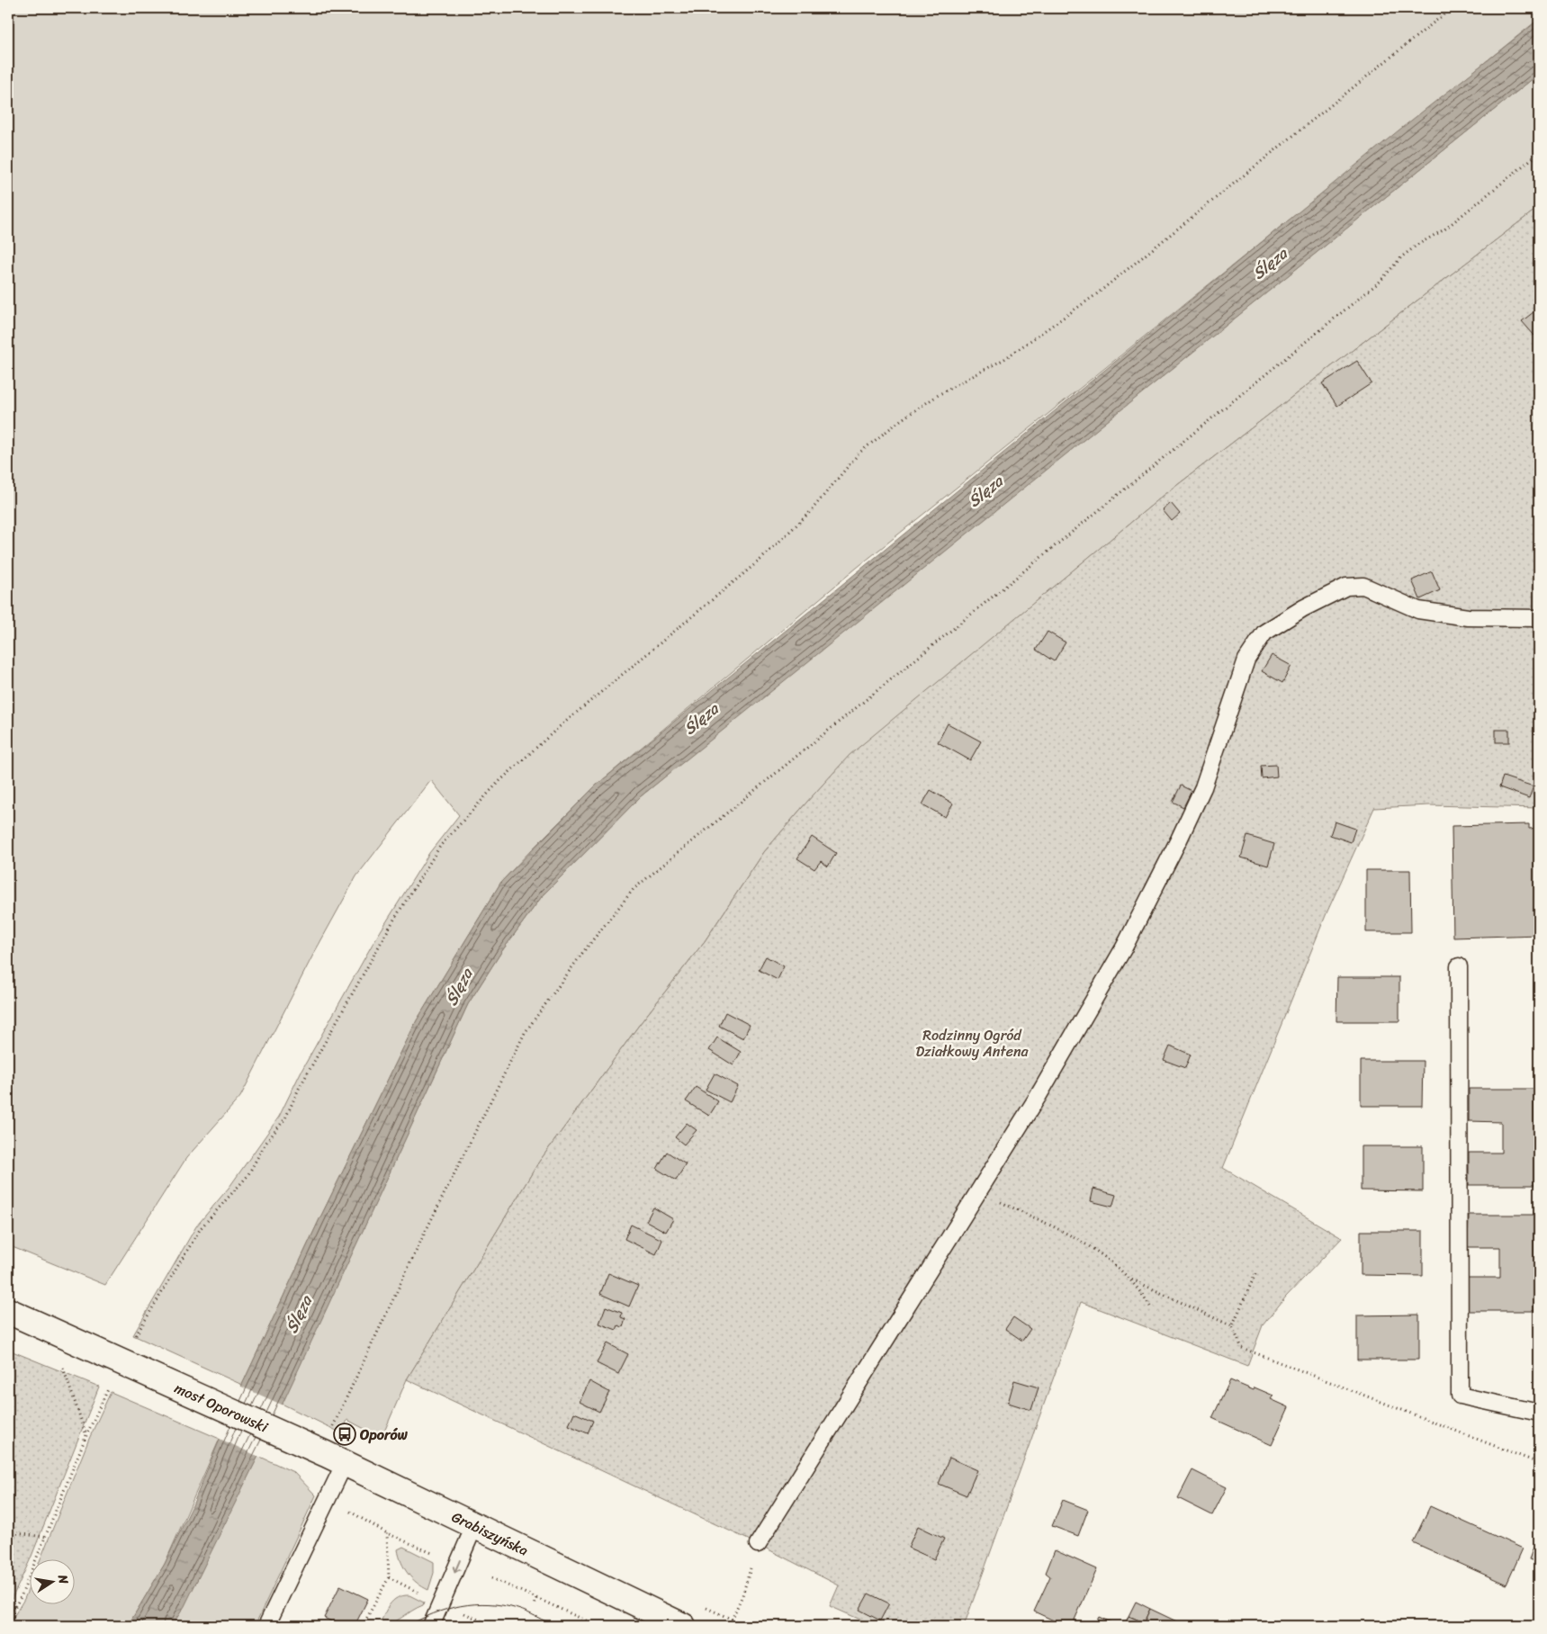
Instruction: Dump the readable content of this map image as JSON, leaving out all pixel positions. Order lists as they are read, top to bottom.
{
  "streets": {
    "main road": ["most Oporowski", "Grabiszyńska"]
  },
  "crossings": [
    ["most Oporowski", "Grabiszyńska"]
  ],
  "water": ["Ślęza"],
  "parks": ["Rodzinny Ogród Działkowy Antena"],
  "places": {
    "bus stop": ["Oporów"]
  },
  "north": "right"
}
